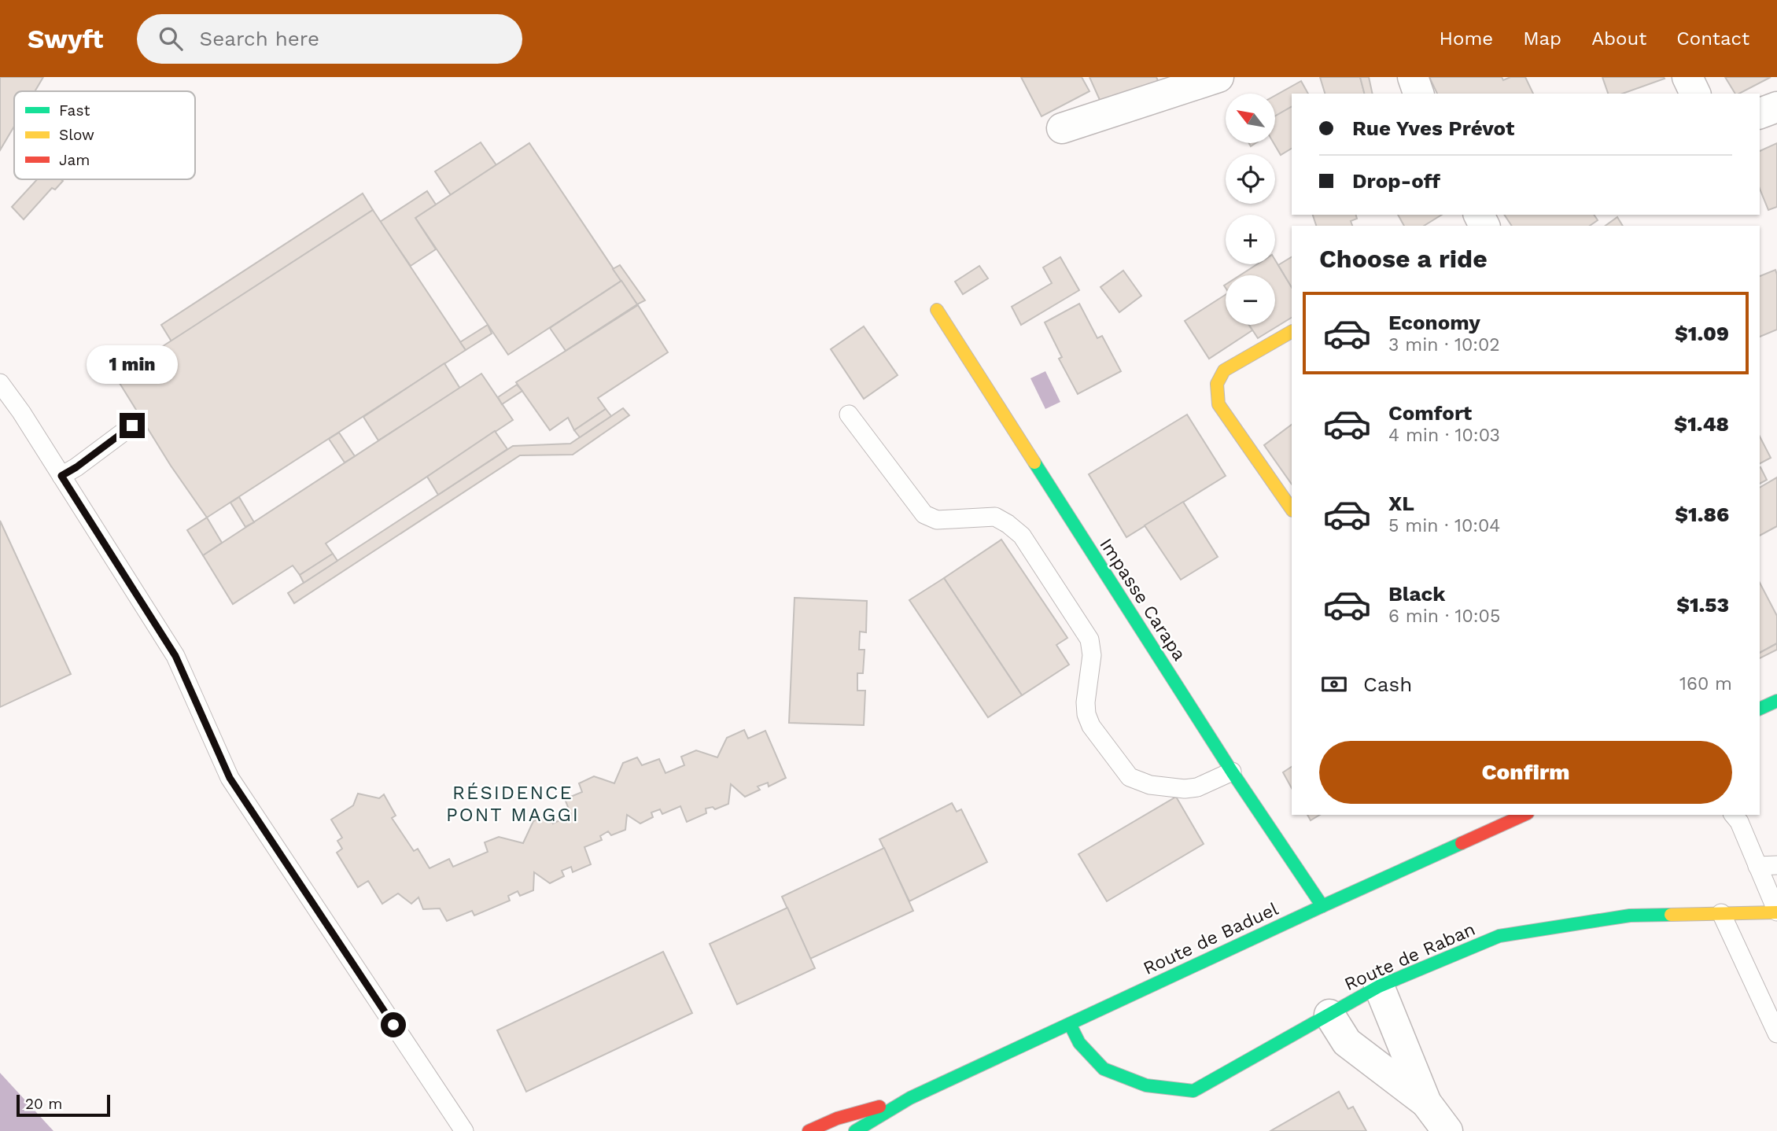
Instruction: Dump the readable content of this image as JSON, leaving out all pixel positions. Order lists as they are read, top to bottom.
{
  "streets": {
    "street": ["Impasse Carapa", "Route de Baduel", "Route de Raban"]
  },
  "crossings": [
    ["Impasse Carapa", "Route de Baduel"],
    ["Route de Baduel", "Route de Raban"]
  ],
  "districts": ["RÉSIDENCE PONT MAGGI"],
  "legend": ["Fast", "Slow", "Jam"],
  "scale_bar": "20 m",
  "north": "top left",
  "page": {
    "header": "Swyft",
    "search": "Search here",
    "nav": [
      "Home",
      "Map",
      "About",
      "Contact"
    ],
    "map_buttons": ["+", "−"],
    "banner": ["Rue Yves Prévot", "Drop-off"],
    "heading": "Choose a ride",
    "list": [
      {
        "name": "Economy",
        "note": "3 min · 10:02",
        "value": "$1.09"
      },
      {
        "name": "Comfort",
        "note": "4 min · 10:03",
        "value": "$1.48"
      },
      {
        "name": "XL",
        "note": "5 min · 10:04",
        "value": "$1.86"
      },
      {
        "name": "Black",
        "note": "6 min · 10:05",
        "value": "$1.53"
      }
    ],
    "bubble": "1 min",
    "pay": ["Cash", "160 m"],
    "buttons": "Confirm",
    "scale": "20 m"
  }
}
